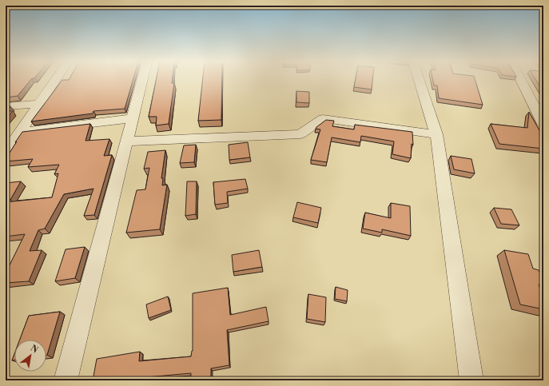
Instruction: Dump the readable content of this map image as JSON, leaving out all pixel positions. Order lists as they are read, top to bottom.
{
  "north": "top right"
}
